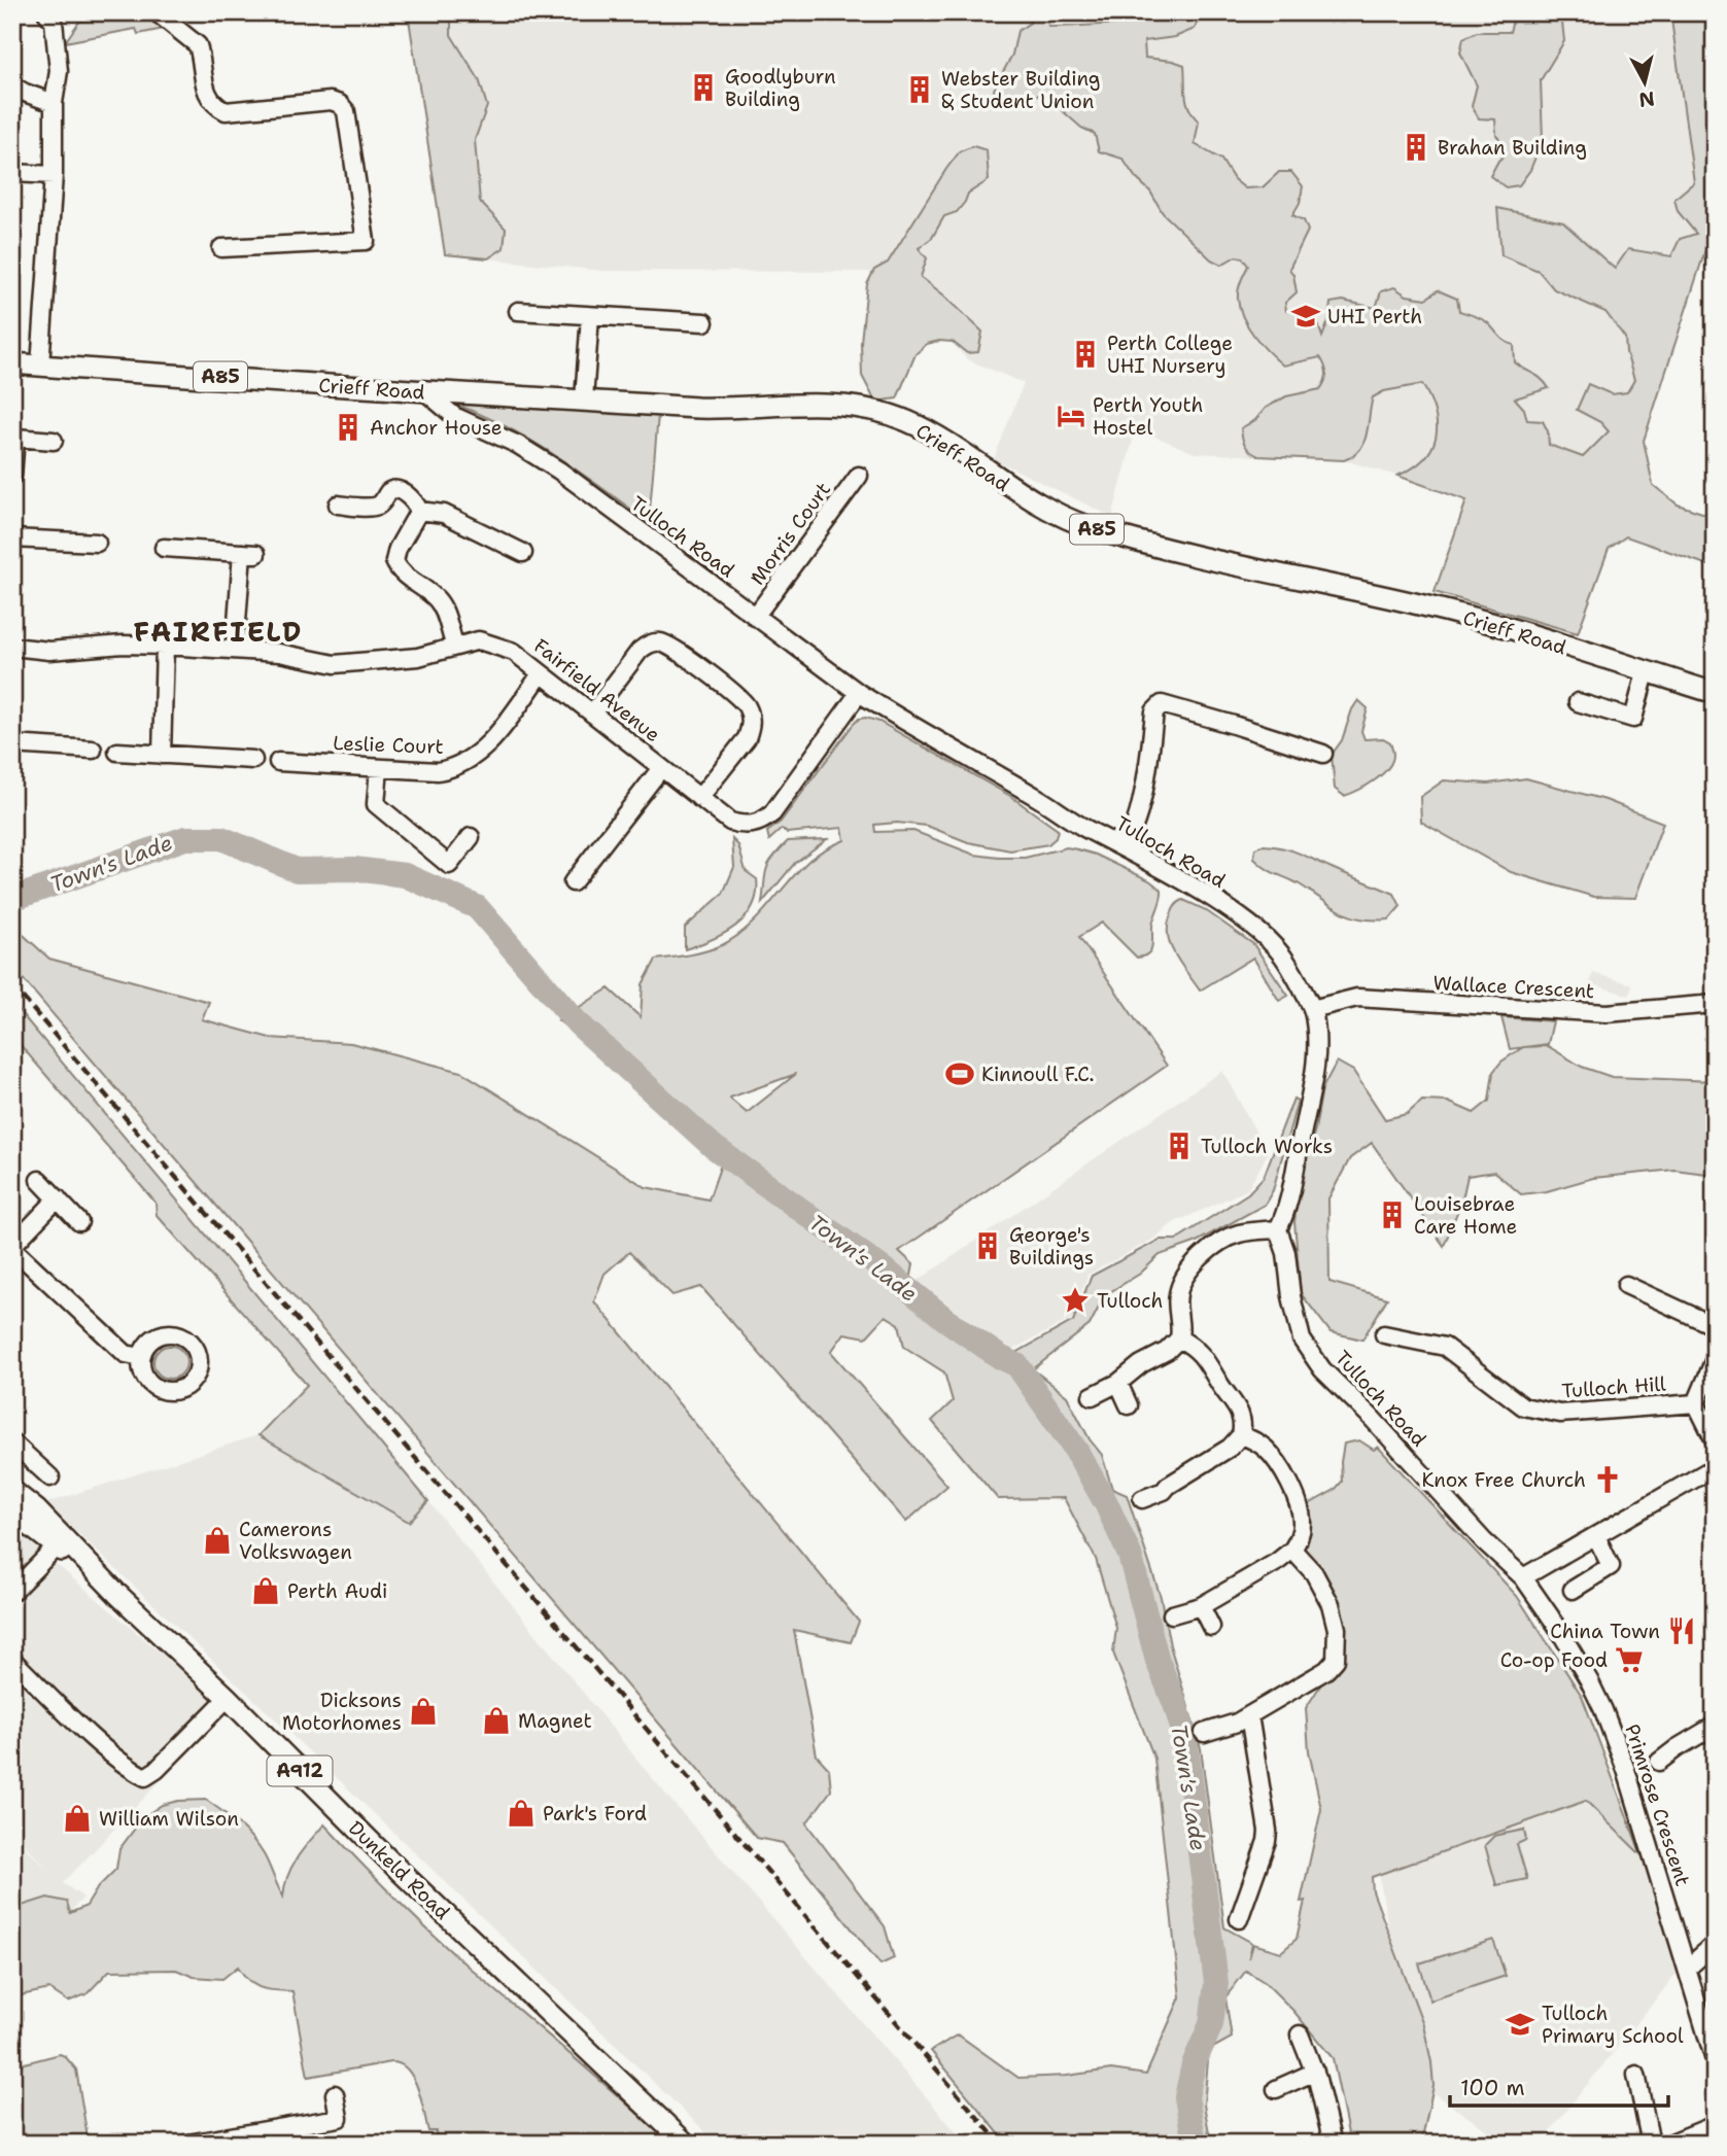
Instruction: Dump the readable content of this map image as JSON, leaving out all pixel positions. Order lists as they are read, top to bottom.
{
  "streets": {
    "main road": [
      "A85",
      "Crieff Road",
      "A912",
      "Dunkeld Road"
    ],
    "street": [
      "Morris Court",
      "Tulloch Road",
      "Fairfield Avenue",
      "Leslie Court",
      "Wallace Crescent",
      "Tulloch Hill",
      "Primrose Crescent"
    ]
  },
  "crossings": [
    ["Crieff Road", "Tulloch Road"],
    ["Morris Court", "Tulloch Road"],
    ["Tulloch Road", "Fairfield Avenue"],
    ["Tulloch Road", "Wallace Crescent"],
    ["Tulloch Road", "Primrose Crescent"],
    ["Fairfield Avenue", "Leslie Court"]
  ],
  "districts": ["FAIRFIELD"],
  "water": ["Town's Lade"],
  "places": {
    "building": [
      "Goodlyburn Building",
      "Webster Building & Student Union",
      "Brahan Building",
      "Perth College UHI Nursery",
      "Anchor House",
      "Tulloch Works",
      "Louisebrae Care Home",
      "George's Buildings"
    ],
    "school or university": ["UHI Perth", "Tulloch Primary School"],
    "hotel": ["Perth Youth Hostel"],
    "sports": ["Kinnoull F.C."],
    "place": ["Tulloch"],
    "church": ["Knox Free Church"],
    "shop": [
      "Camerons Volkswagen",
      "Perth Audi",
      "Dicksons Motorhomes",
      "Magnet",
      "Park's Ford",
      "William Wilson"
    ],
    "restaurant": ["China Town"],
    "supermarket": ["Co-op Food"]
  },
  "scale_bar": "100 m",
  "north": "bottom"
}
